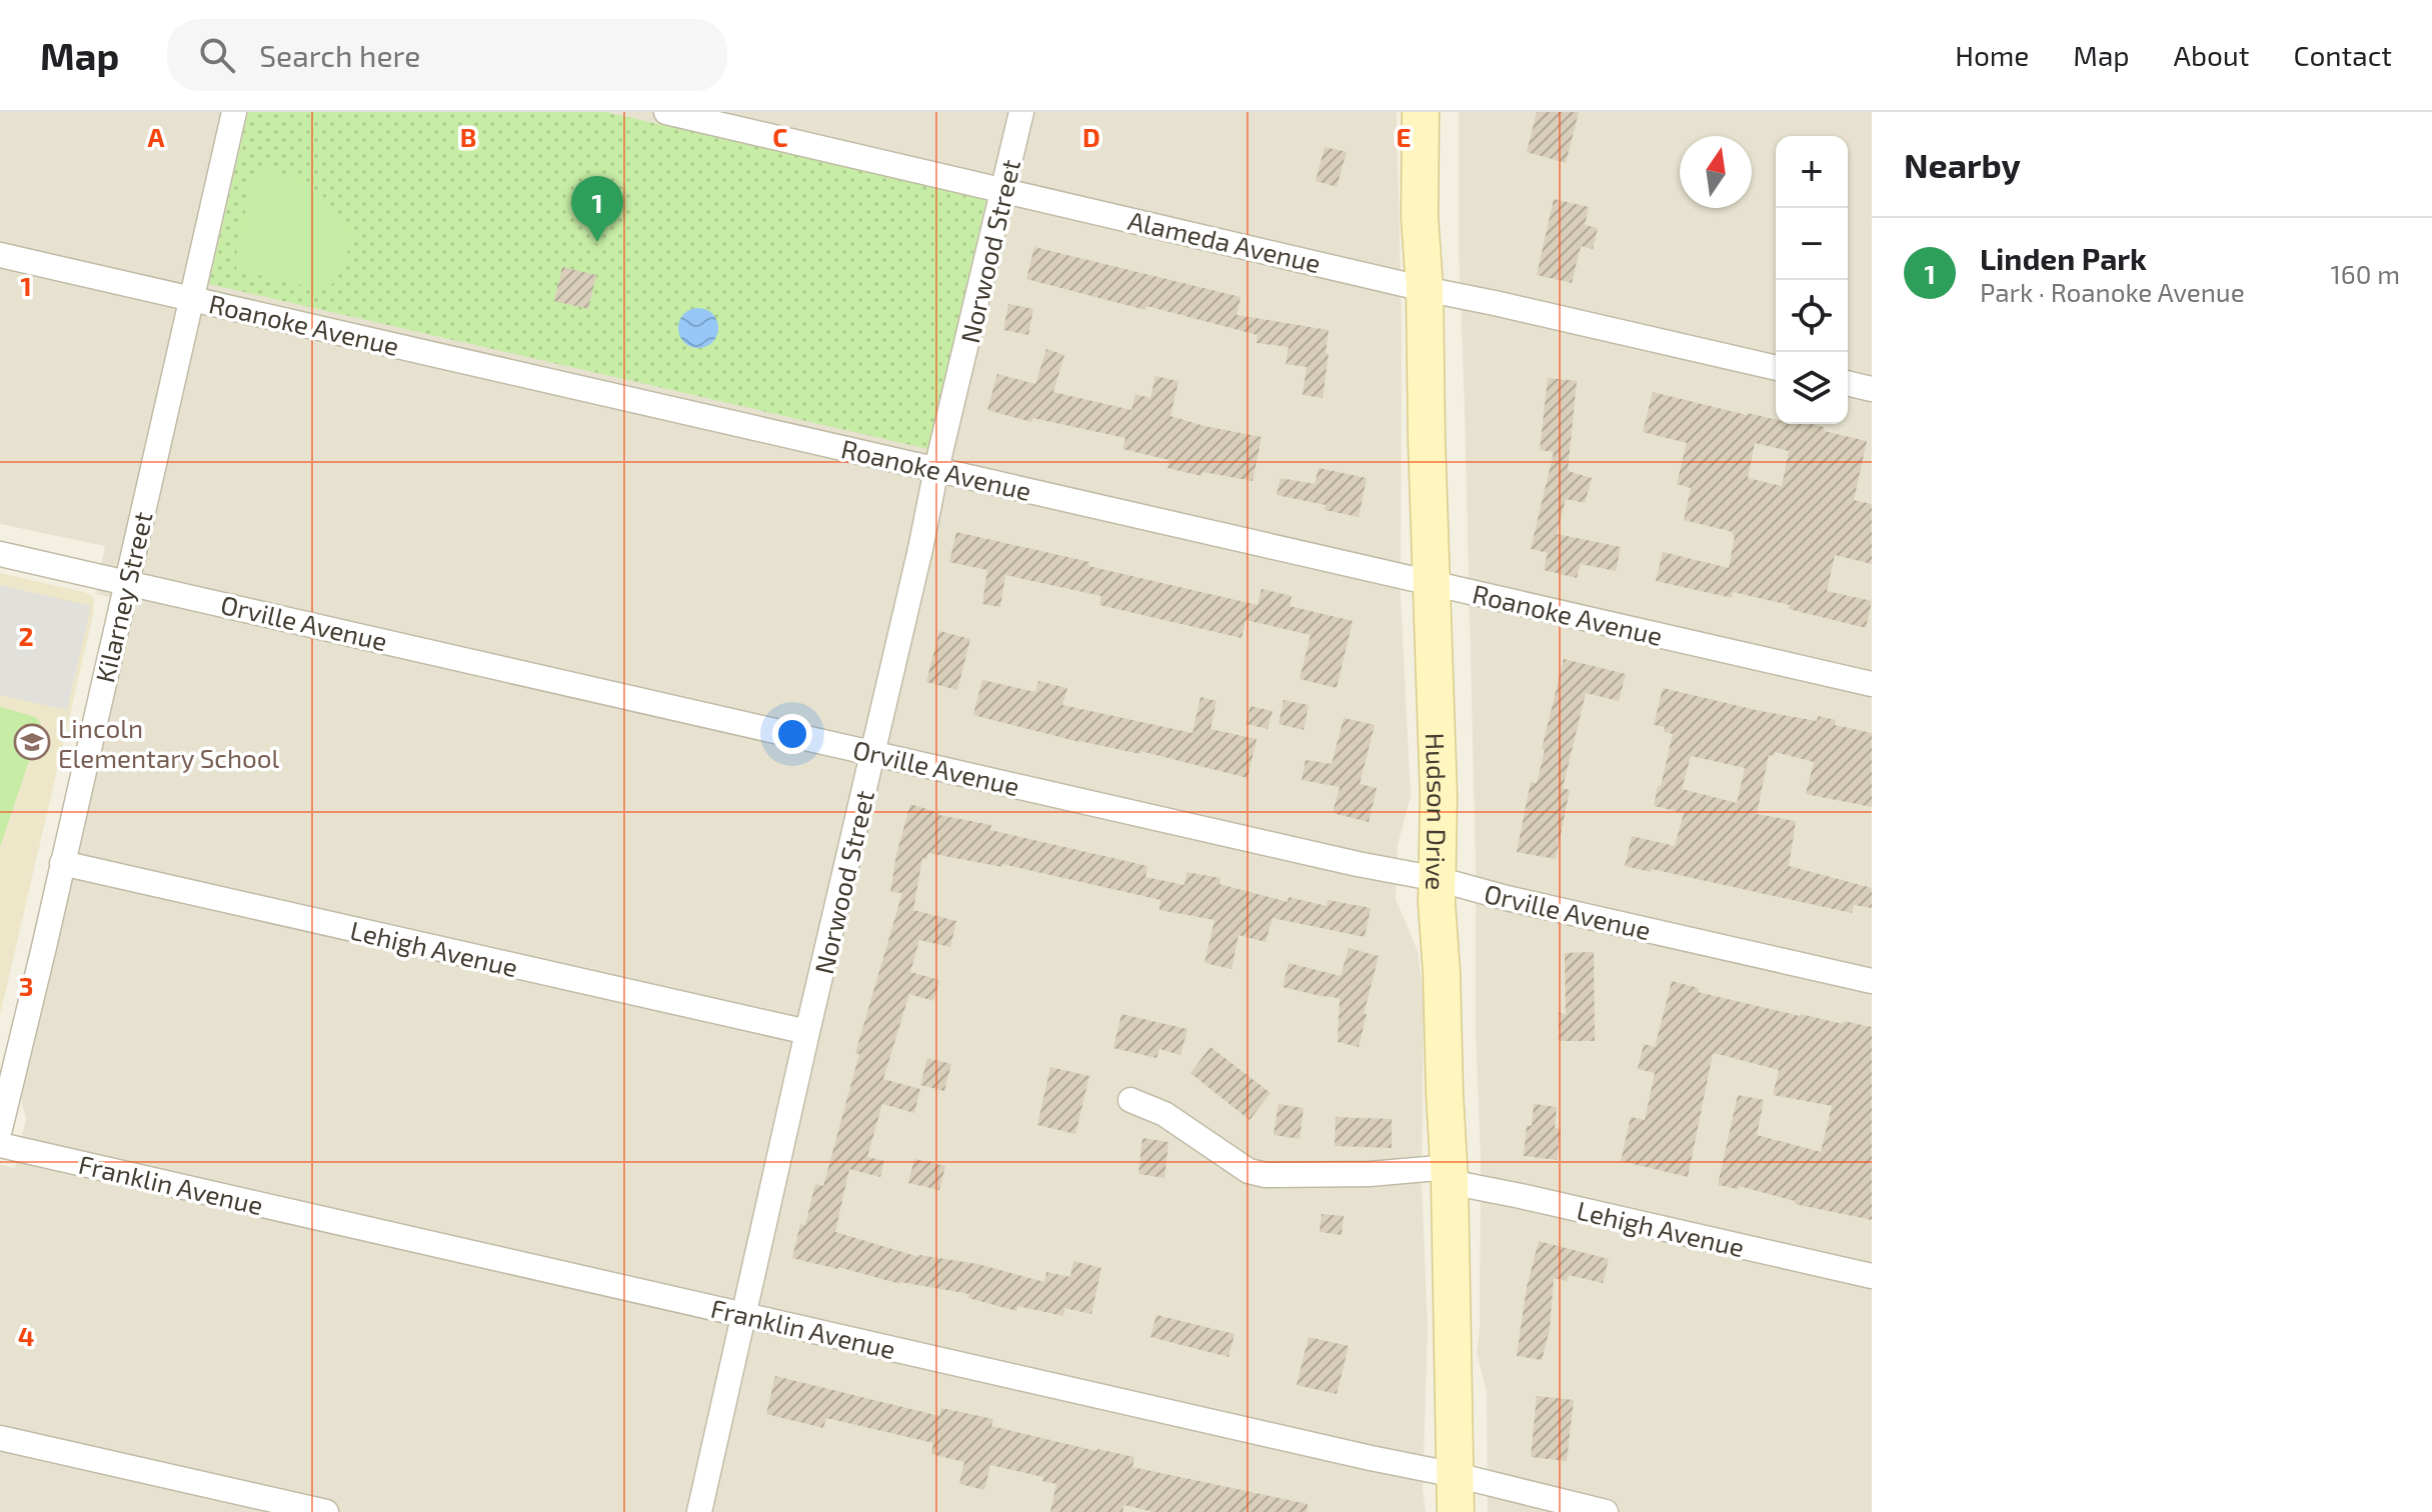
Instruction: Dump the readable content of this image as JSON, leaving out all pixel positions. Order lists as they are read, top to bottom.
{
  "streets": {
    "street": [
      "Alameda Avenue",
      "Norwood Street",
      "Roanoke Avenue",
      "Kilarney Street",
      "Orville Avenue",
      "Hudson Drive",
      "Lehigh Avenue",
      "Franklin Avenue"
    ]
  },
  "crossings": [
    ["Alameda Avenue", "Norwood Street"],
    ["Alameda Avenue", "Hudson Drive"],
    ["Norwood Street", "Roanoke Avenue"],
    ["Norwood Street", "Orville Avenue"],
    ["Norwood Street", "Lehigh Avenue"],
    ["Norwood Street", "Franklin Avenue"],
    ["Roanoke Avenue", "Kilarney Street"],
    ["Roanoke Avenue", "Hudson Drive"],
    ["Kilarney Street", "Orville Avenue"],
    ["Kilarney Street", "Lehigh Avenue"],
    ["Orville Avenue", "Hudson Drive"],
    ["Hudson Drive", "Lehigh Avenue"],
    ["Hudson Drive", "Franklin Avenue"]
  ],
  "places": {
    "school or university": ["Lincoln Elementary School"]
  },
  "north": "top",
  "page": {
    "header": "Map",
    "search": "Search here",
    "nav": [
      "Home",
      "Map",
      "About",
      "Contact"
    ],
    "heading": "Nearby",
    "map_buttons": ["+", "−"],
    "pins": "1",
    "list": [
      {
        "mark": "1",
        "name": "Linden Park",
        "note": "Park · Roanoke Avenue",
        "value": "160 m"
      }
    ]
  },
  "grid": {
    "columns": [
      "A",
      "B",
      "C",
      "D",
      "E"
    ],
    "rows": [
      "1",
      "2",
      "3",
      "4"
    ]
  }
}
